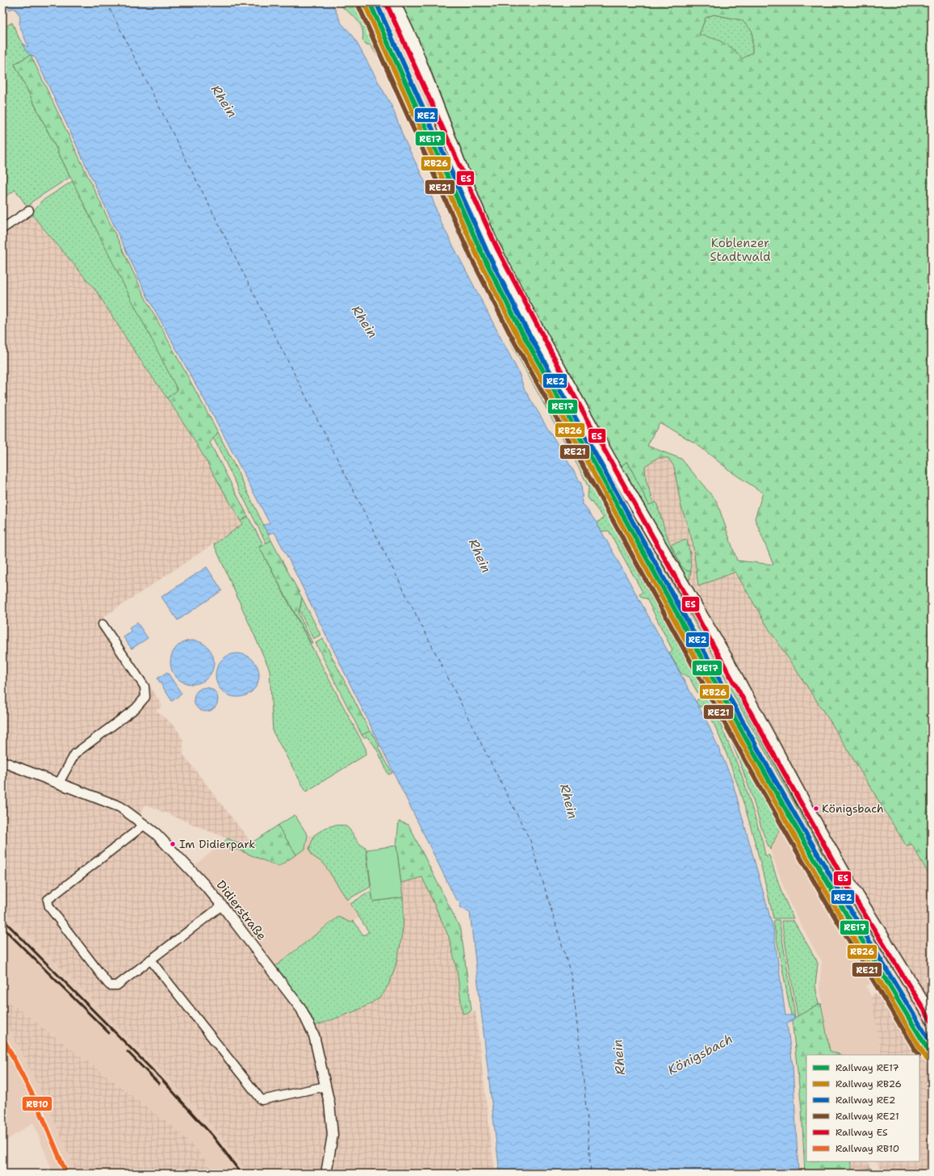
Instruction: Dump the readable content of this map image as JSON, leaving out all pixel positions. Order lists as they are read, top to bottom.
{
  "streets": {
    "street": ["Didierstraße"]
  },
  "water": ["Rhein", "Königsbach"],
  "parks": ["Koblenzer Stadtwald"],
  "places": ["Königsbach", "Im Didierpark"],
  "lines": [
    "rail line RE17",
    "rail line RE2",
    "rail line ES",
    "rail line RB26",
    "rail line RE21",
    "rail line RB10"
  ],
  "legend": [
    "Railway RE17",
    "Railway RB26",
    "Railway RE2",
    "Railway RE21",
    "Railway ES",
    "Railway RB10"
  ]
}
